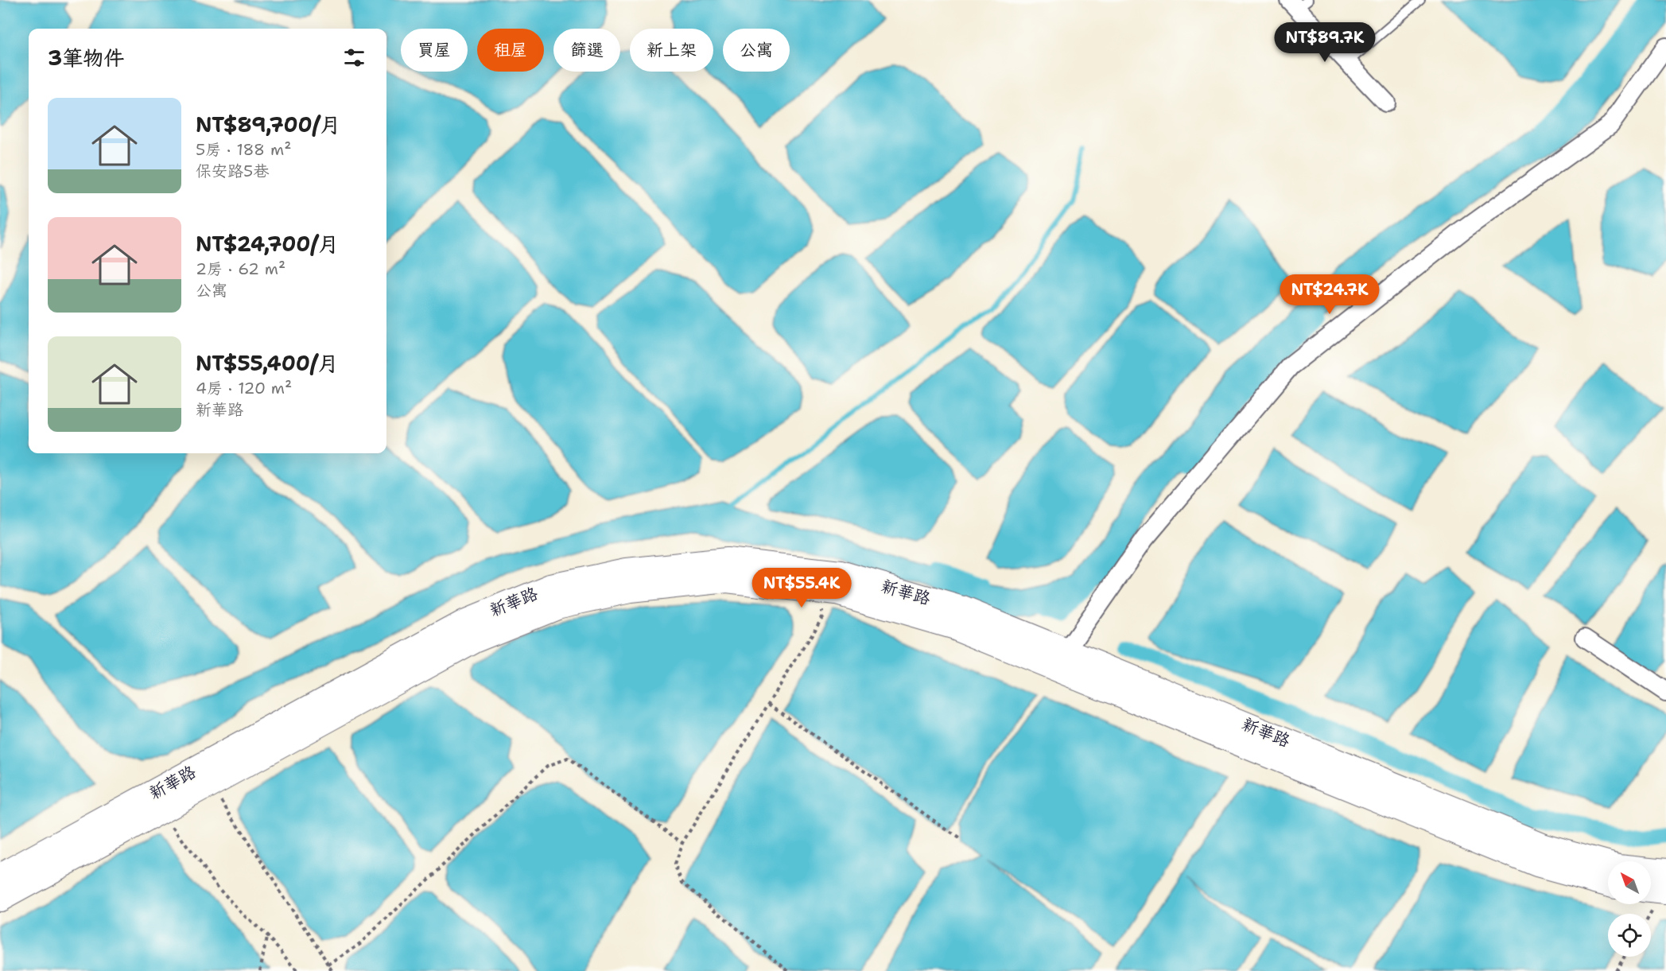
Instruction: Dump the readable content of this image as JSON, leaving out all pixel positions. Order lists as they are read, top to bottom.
{
  "streets": {
    "street": ["新華路"]
  },
  "north": "top left",
  "page": {
    "price": ["NT$89.7K", "NT$24.7K", "NT$55.4K"],
    "chip": [
      "買屋",
      "租屋",
      "篩選",
      "新上架",
      "公寓"
    ],
    "heading": "3筆物件",
    "list": [
      {
        "name": "NT$89,700/月",
        "note": "5房 · 188 m² · 保安路5巷"
      },
      {
        "name": "NT$24,700/月",
        "note": "2房 · 62 m² · 公寓"
      },
      {
        "name": "NT$55,400/月",
        "note": "4房 · 120 m² · 新華路"
      }
    ]
  }
}
